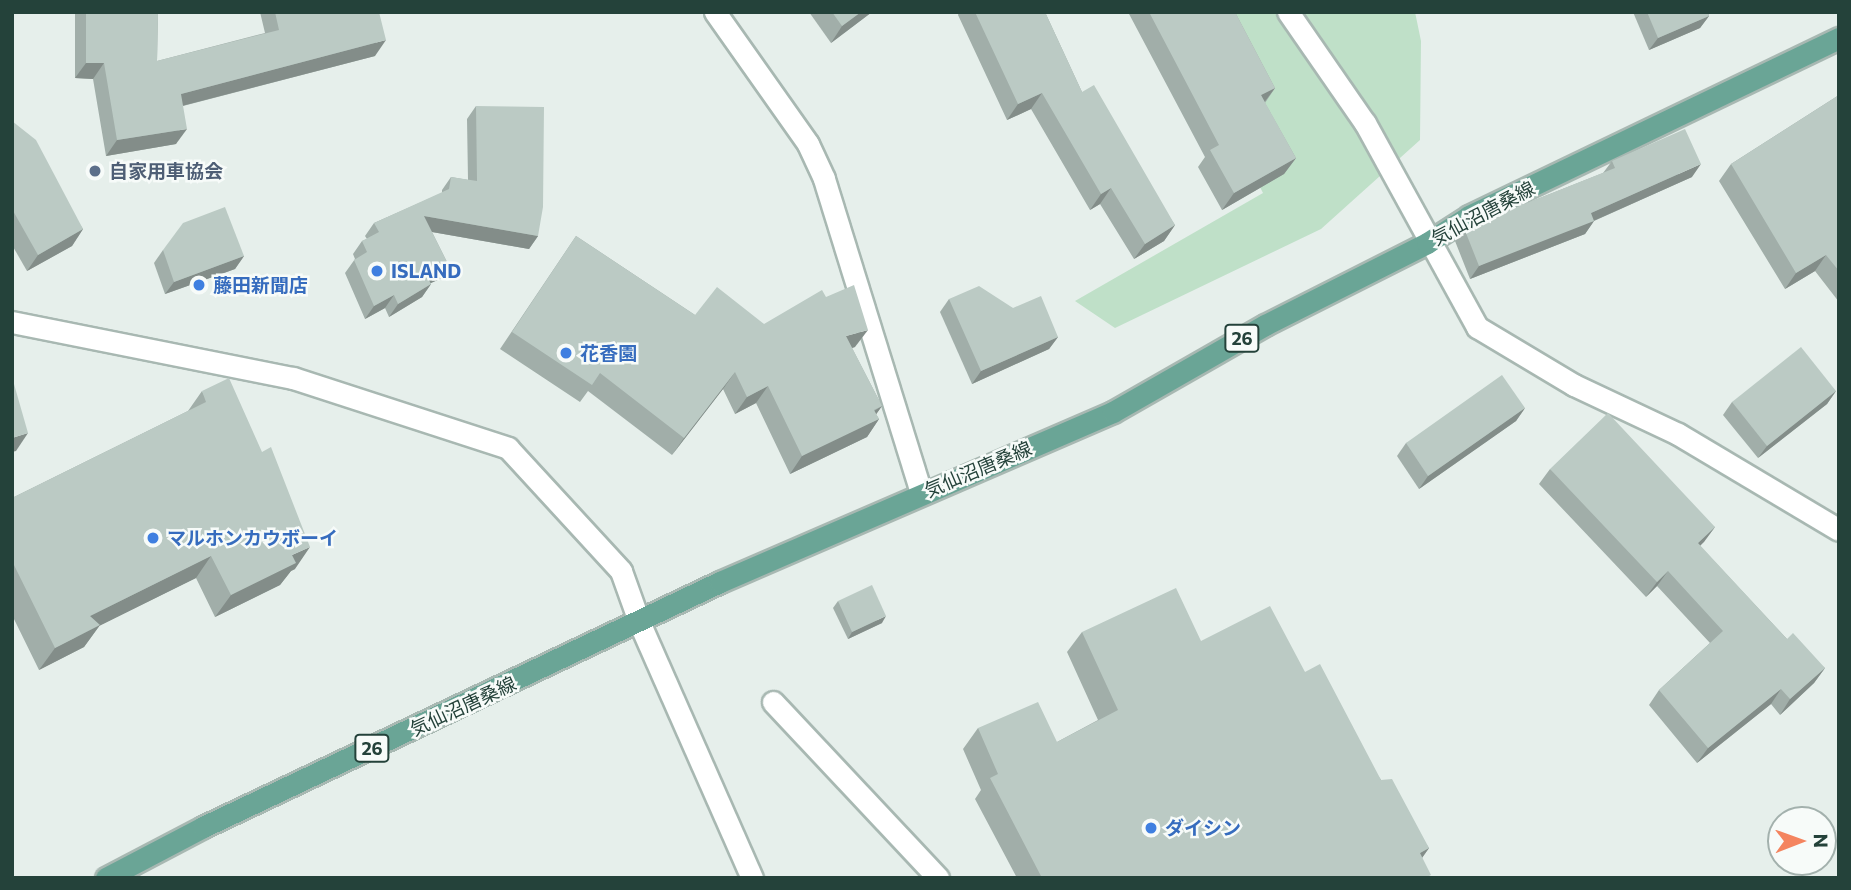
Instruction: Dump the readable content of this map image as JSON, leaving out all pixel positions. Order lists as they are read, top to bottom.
{
  "streets": {
    "main road": ["気仙沼唐桑線", "26"]
  },
  "places": [
    "自家用車協会",
    "ISLAND",
    "藤田新聞店",
    "花香園",
    "マルホンカウボーイ",
    "ダイシン"
  ],
  "north": "right"
}
